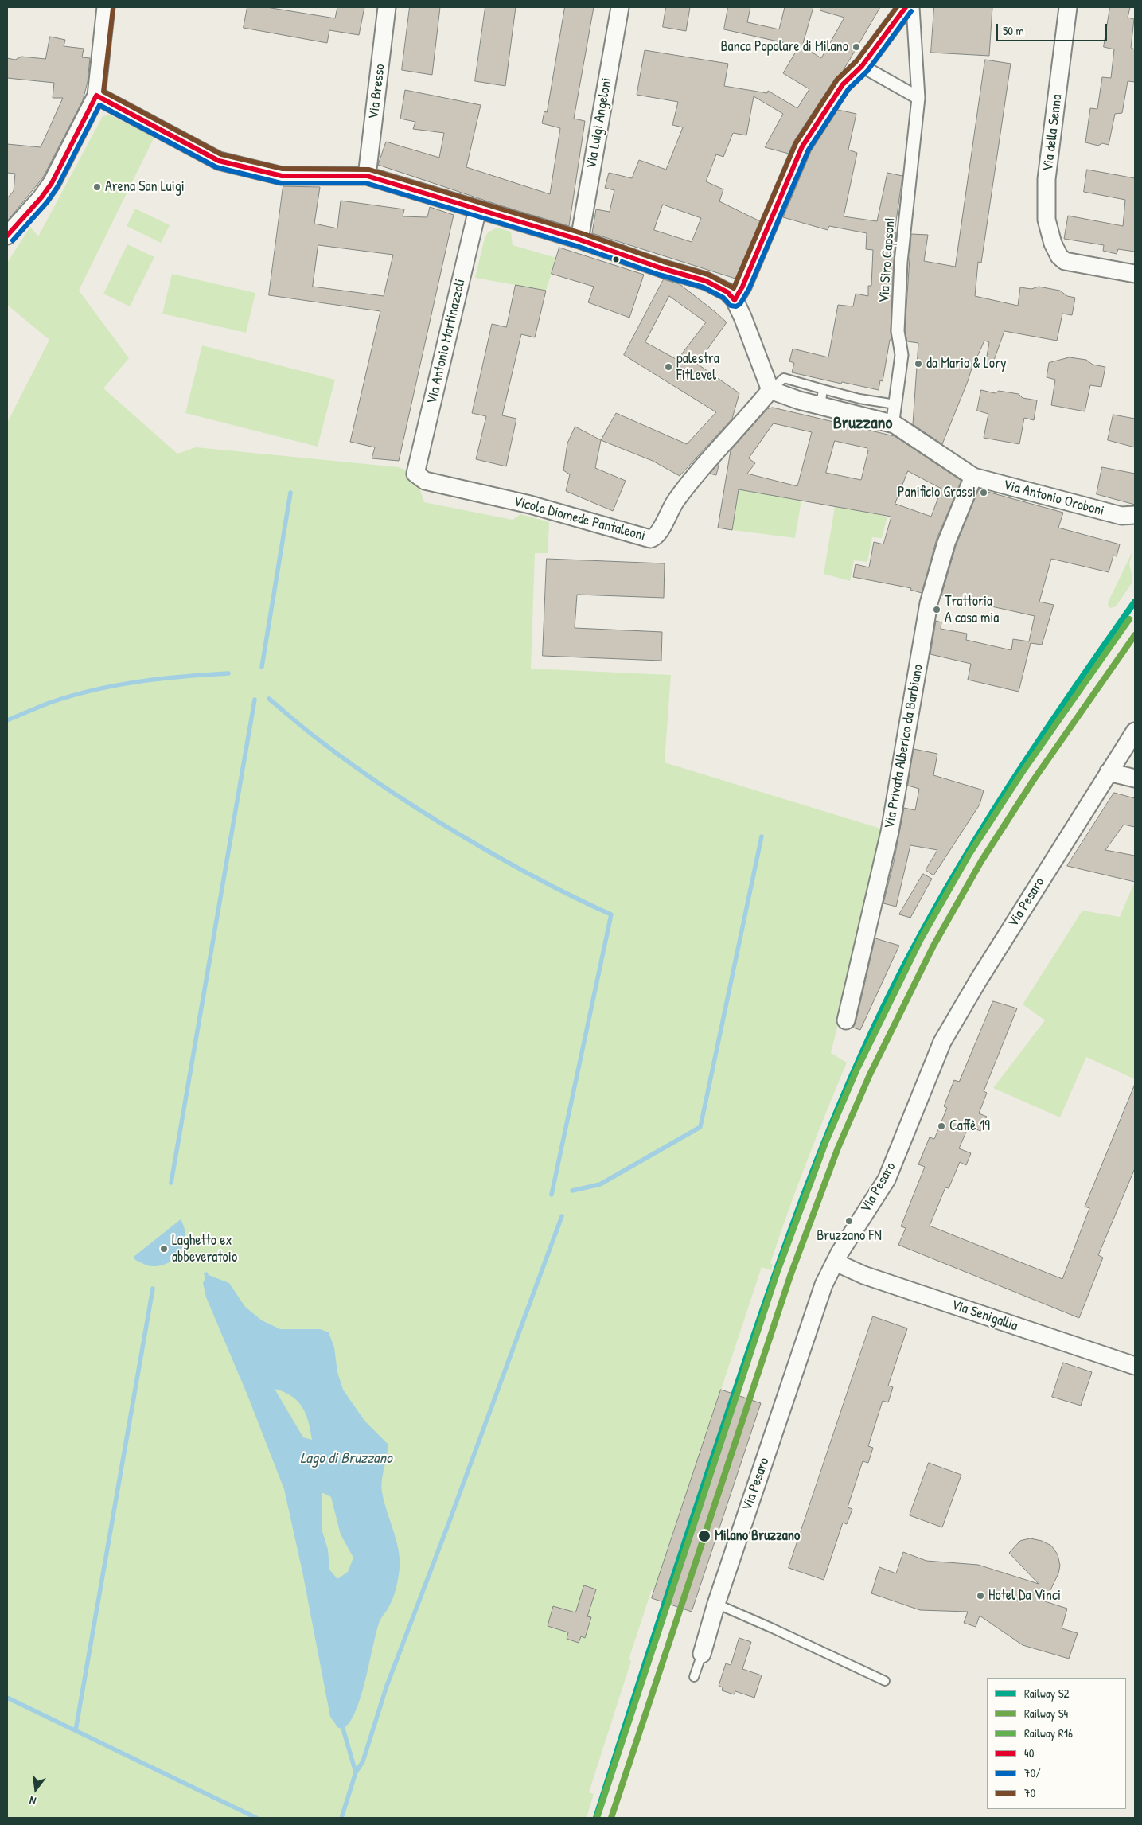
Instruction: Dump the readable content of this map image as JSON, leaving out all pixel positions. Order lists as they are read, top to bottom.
{
  "streets": {
    "street": [
      "Via Bresso",
      "Via Luigi Angeloni",
      "Via della Senna",
      "Via Siro Capsoni",
      "Via Antonio Martinazzoli",
      "Via Antonio Oroboni",
      "Vicolo Diomede Pantaleoni",
      "Via Privata Alberico da Barbiano",
      "Via Pesaro",
      "Via Senigallia"
    ]
  },
  "crossings": [
    ["Via Siro Capsoni", "Via Antonio Oroboni"],
    ["Via Antonio Martinazzoli", "Vicolo Diomede Pantaleoni"],
    ["Via Antonio Oroboni", "Vicolo Diomede Pantaleoni"],
    ["Via Antonio Oroboni", "Via Privata Alberico da Barbiano"],
    ["Via Pesaro", "Via Senigallia"]
  ],
  "districts": ["Bruzzano"],
  "water": ["Lago di Bruzzano"],
  "places": [
    "Banca Popolare di Milano",
    "Arena San Luigi",
    "da Mario & Lory",
    "palestra FitLevel",
    "Panificio Grassi",
    "Trattoria A casa mia",
    "Caffè 19",
    "Bruzzano FN",
    "Laghetto ex abbeveratoio",
    "Milano Bruzzano",
    "Hotel Da Vinci"
  ],
  "lines": [
    "transit line 40",
    "transit line 70",
    "transit line 70/",
    "rail line S2",
    "rail line R16",
    "rail line S4"
  ],
  "legend": [
    "Railway S2",
    "Railway S4",
    "Railway R16",
    "40",
    "70/",
    "70"
  ],
  "scale_bar": "50 m",
  "north": "bottom"
}
